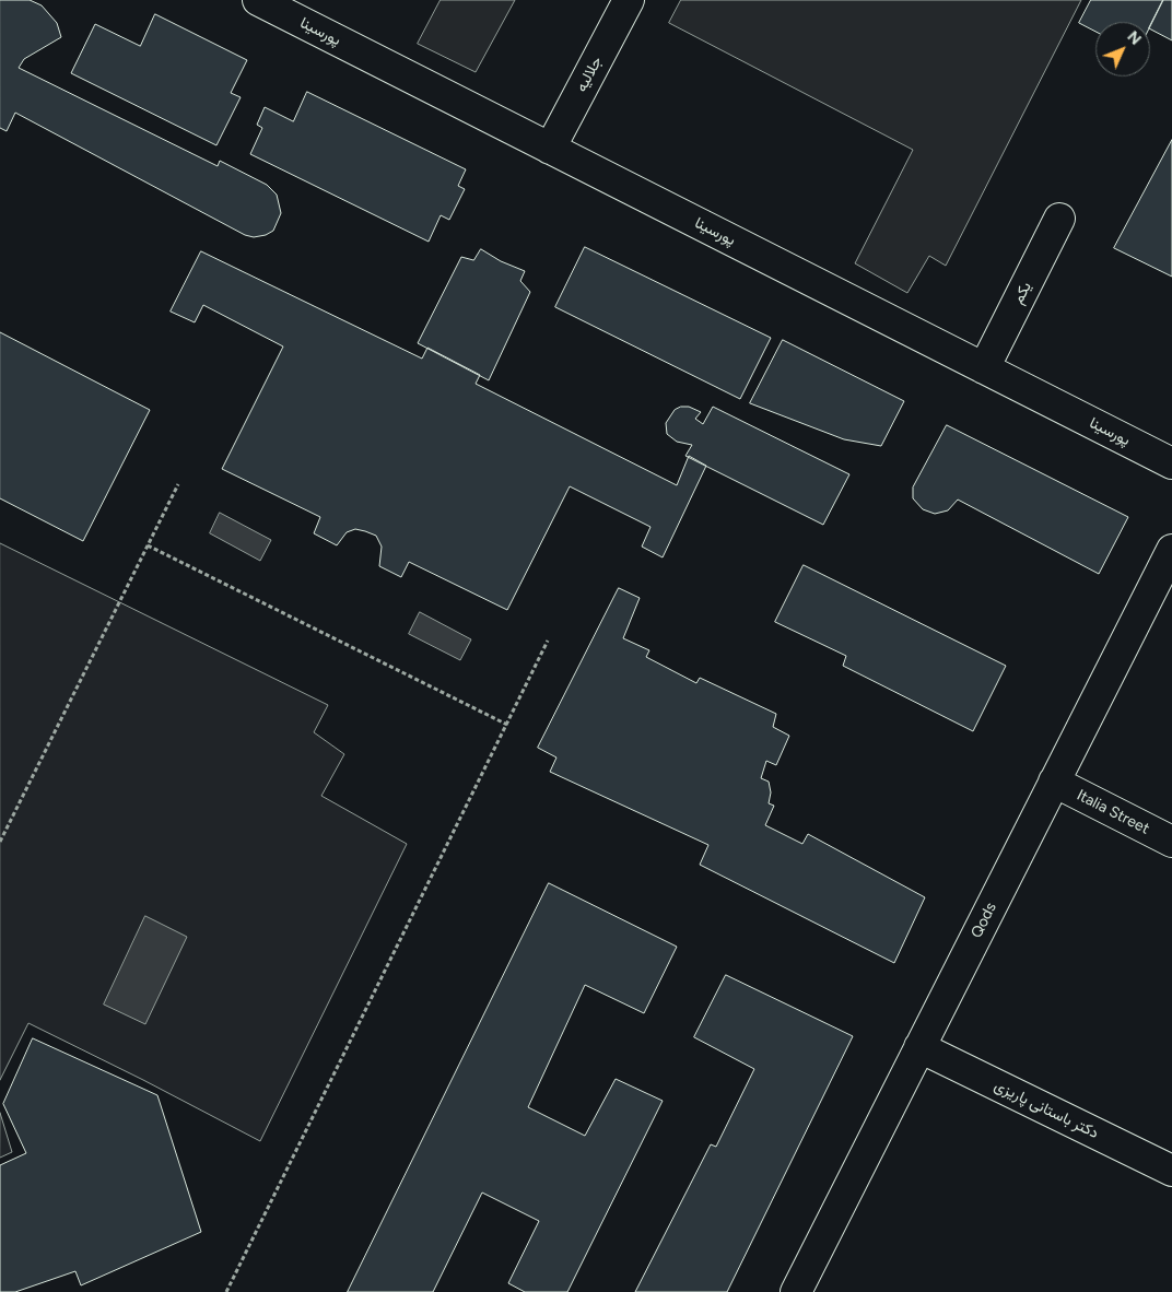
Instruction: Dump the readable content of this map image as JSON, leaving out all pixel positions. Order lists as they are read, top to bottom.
{
  "streets": {
    "street": [
      "پورسینا",
      "جلالیه",
      "یکم",
      "Italia Street",
      "Qods",
      "دکتر باستانی پاریزی"
    ]
  },
  "crossings": [
    ["پورسینا", "جلالیه"],
    ["پورسینا", "یکم"],
    ["Italia Street", "Qods"],
    ["Qods", "دکتر باستانی پاریزی"]
  ],
  "north": "top right"
}
